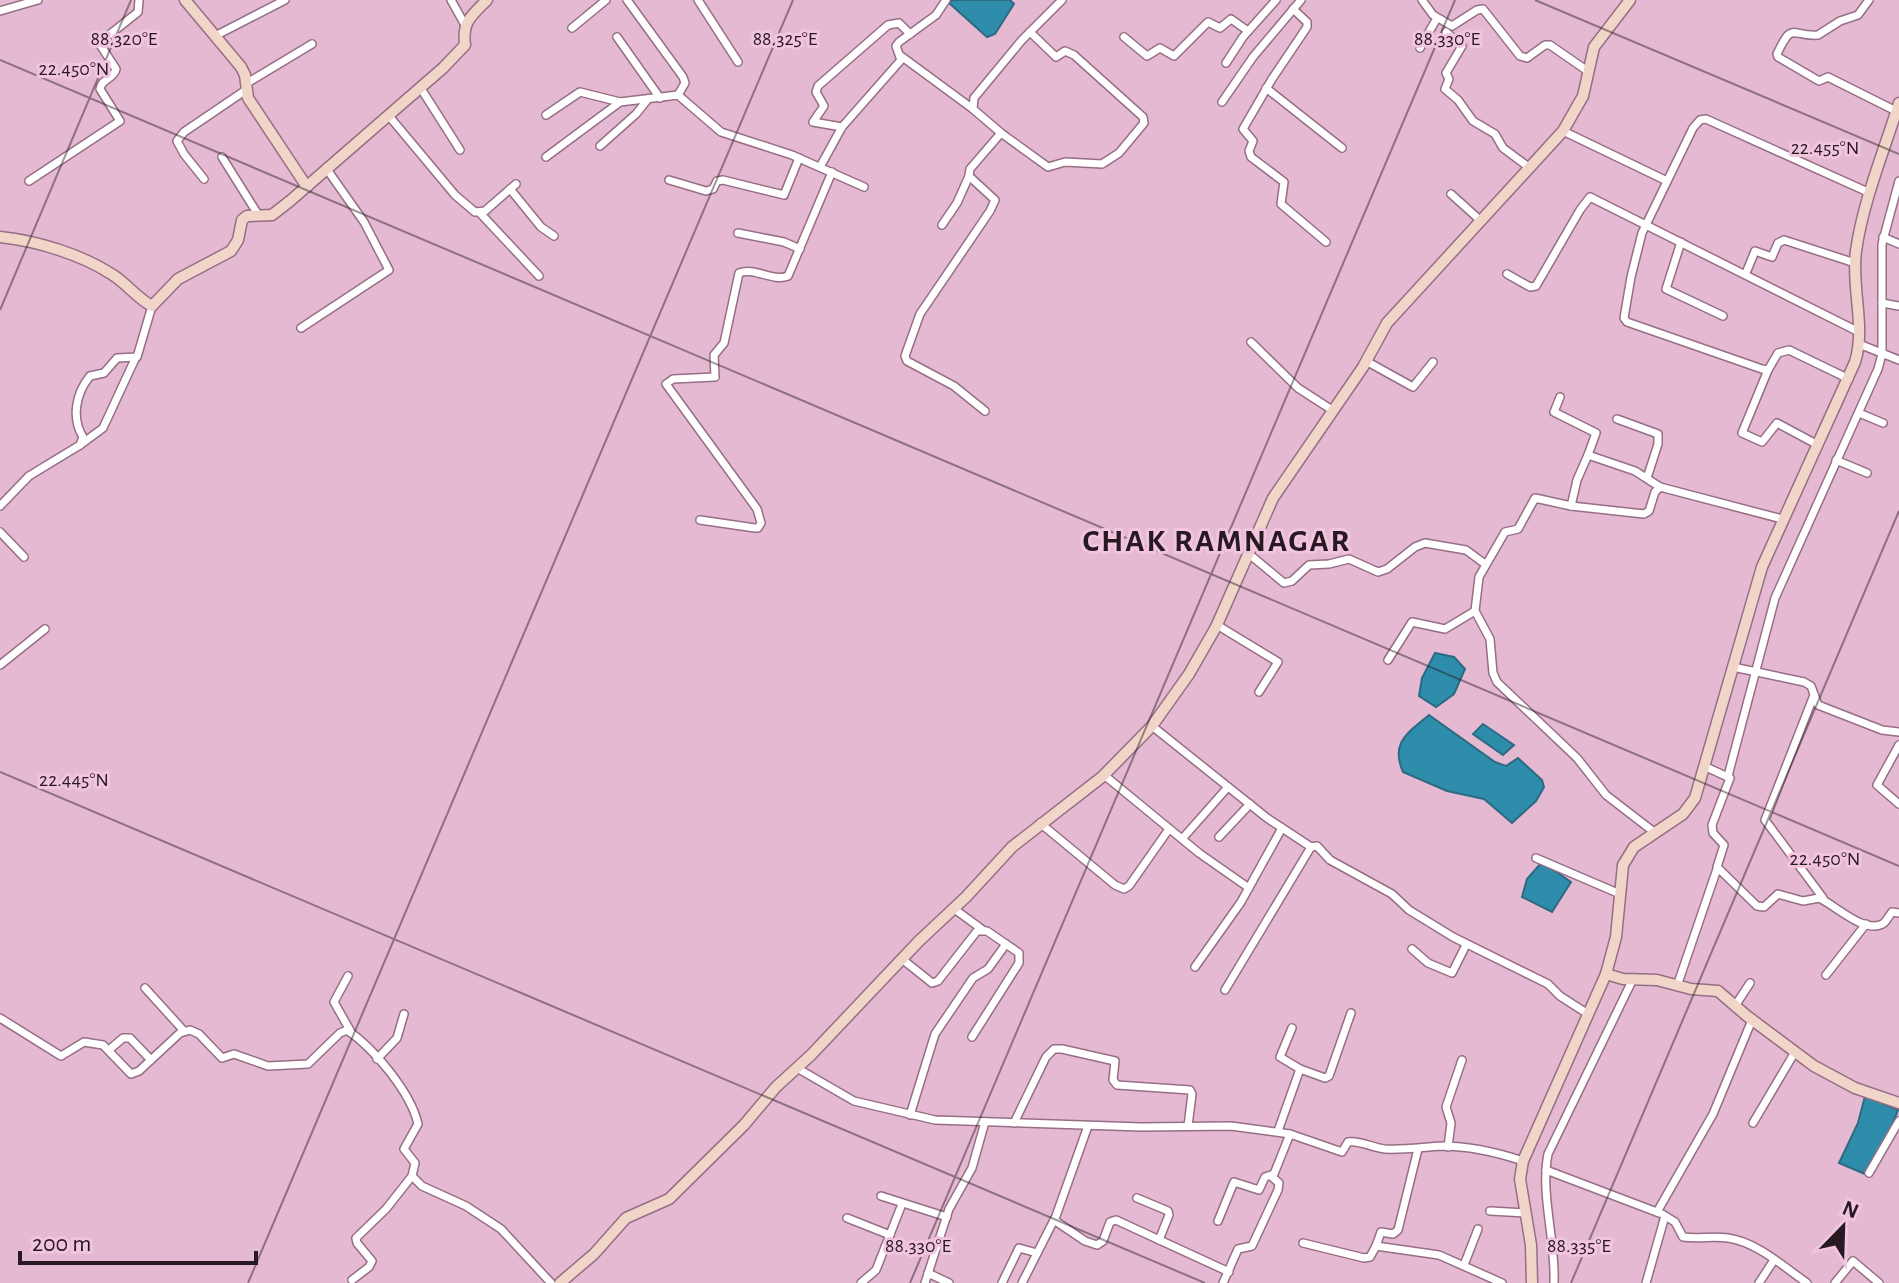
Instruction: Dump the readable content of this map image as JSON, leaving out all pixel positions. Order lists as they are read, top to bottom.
{
  "districts": ["CHAK RAMNAGAR"],
  "scale_bar": "200 m",
  "north": "top right",
  "coordinates": [
    "88.320°E",
    "88.325°E",
    "88.330°E",
    "22.450°N",
    "22.455°N",
    "22.445°N",
    "88.335°E"
  ]
}
